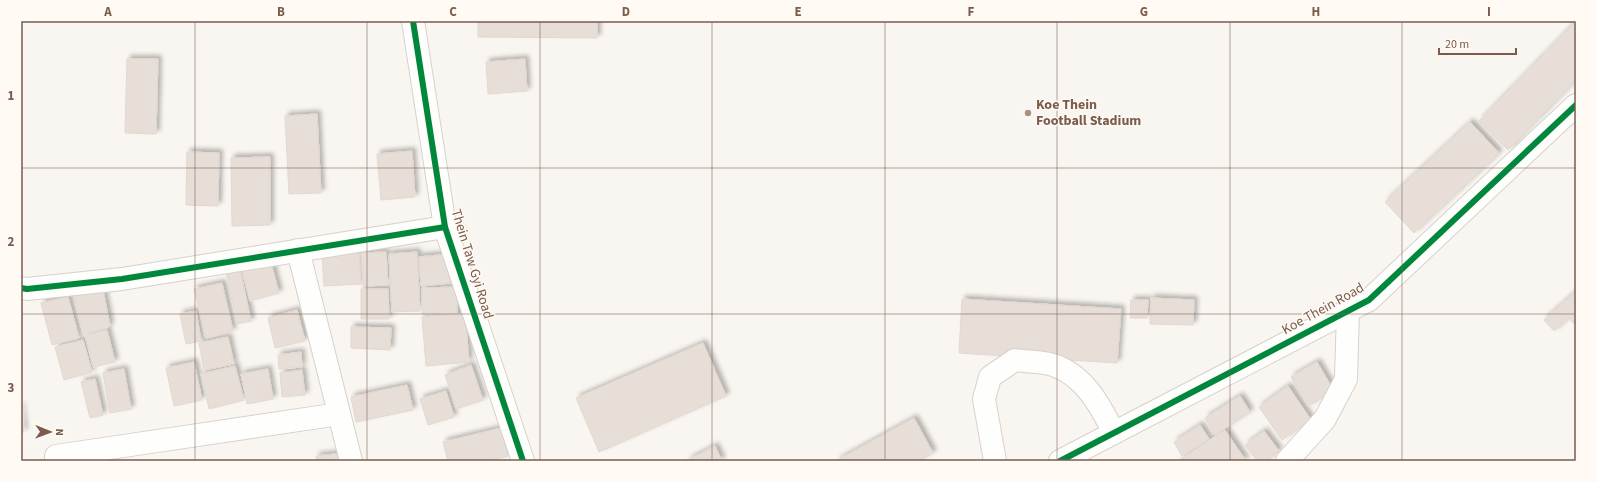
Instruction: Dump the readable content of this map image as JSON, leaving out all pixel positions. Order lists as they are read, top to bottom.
{
  "streets": {
    "street": ["Thein Taw Gyi Road", "Koe Thein Road"]
  },
  "places": ["Koe Thein Football Stadium"],
  "scale_bar": "20 m",
  "north": "right",
  "grid": {
    "columns": [
      "A",
      "B",
      "C",
      "D",
      "E",
      "F",
      "G",
      "H",
      "I"
    ],
    "rows": ["1", "2", "3"]
  }
}
